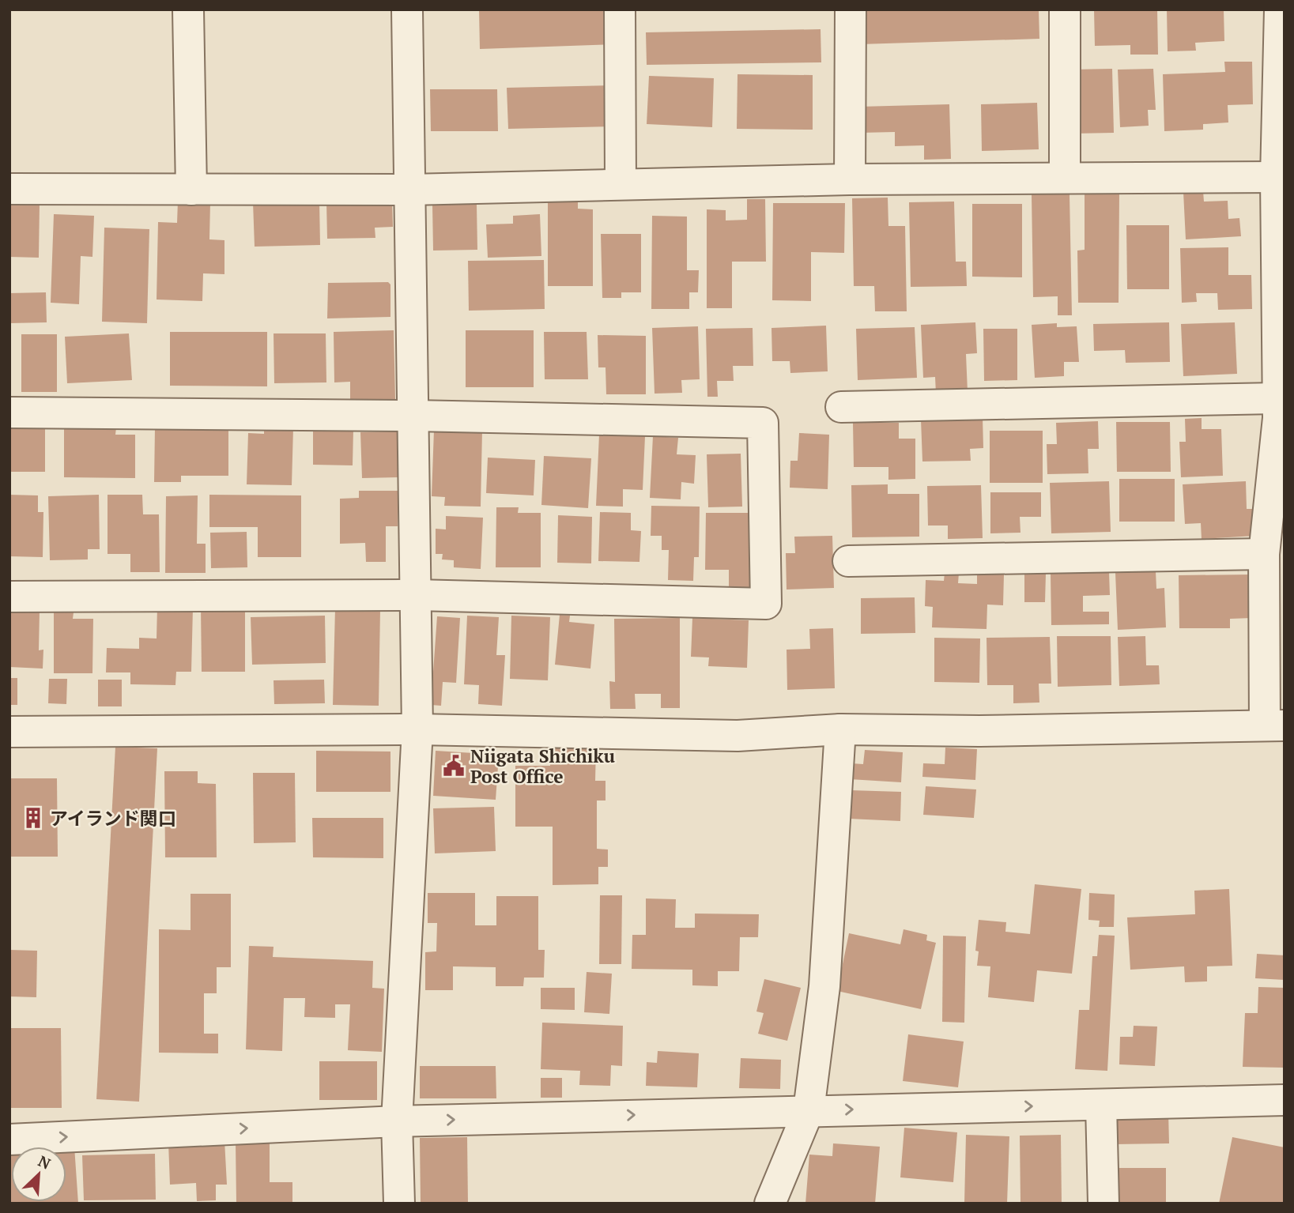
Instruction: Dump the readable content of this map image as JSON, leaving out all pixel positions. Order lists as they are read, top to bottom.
{
  "places": {
    "public building": ["Niigata Shichiku Post Office"],
    "building": ["アイランド関口"]
  },
  "north": "top right"
}
